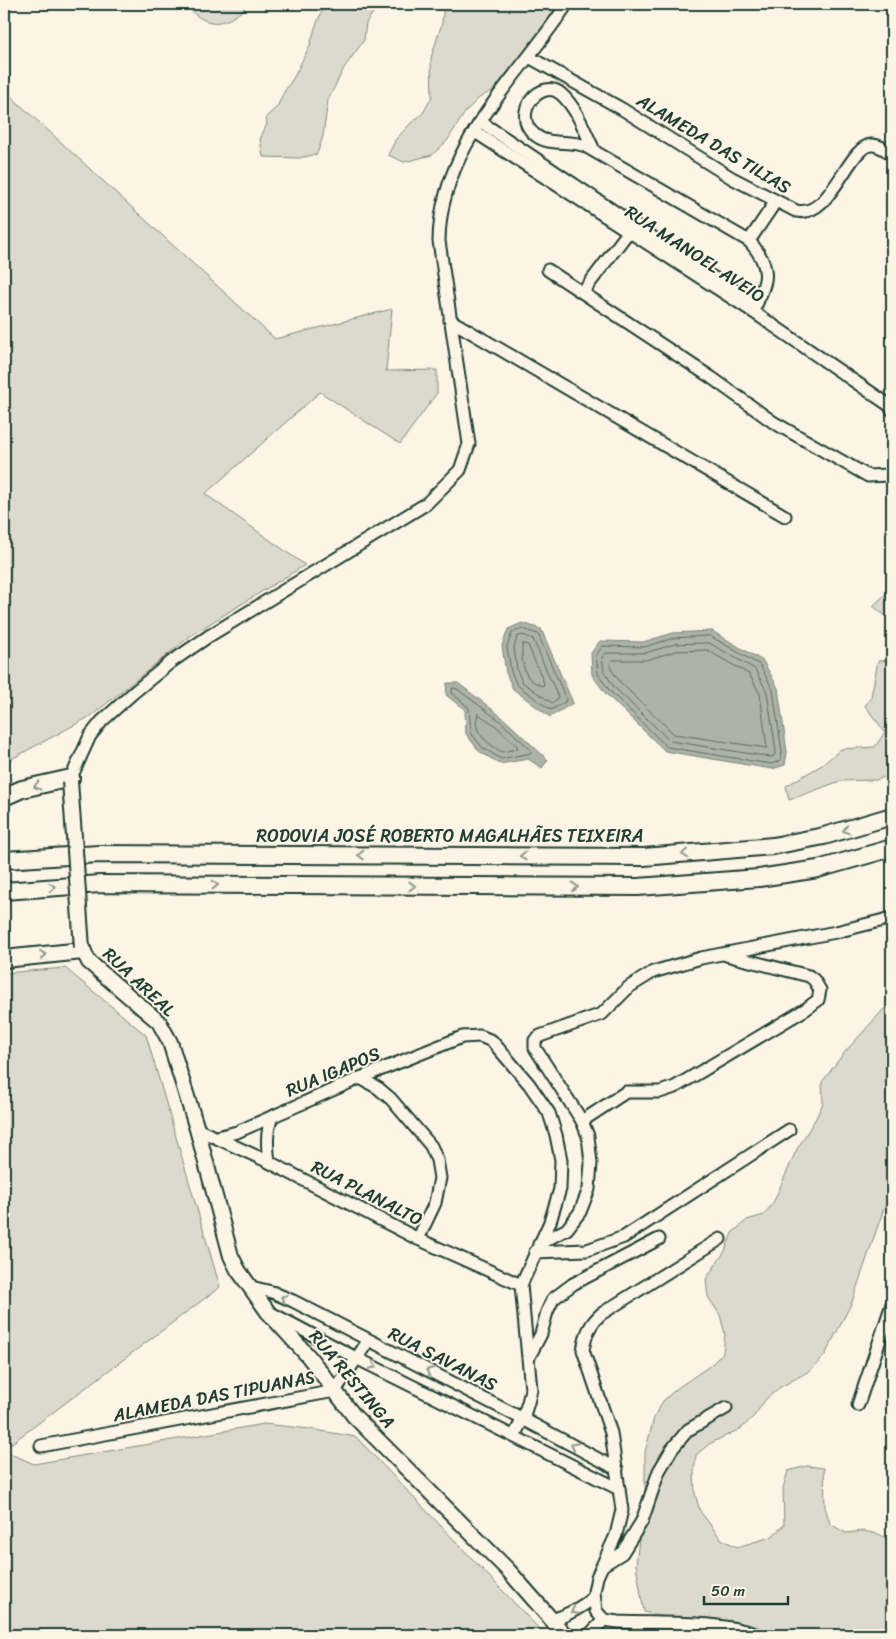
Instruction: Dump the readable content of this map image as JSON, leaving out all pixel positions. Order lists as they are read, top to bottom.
{
  "streets": {
    "highway": ["RODOVIA JOSÉ ROBERTO MAGALHÃES TEIXEIRA"],
    "main road": ["RUA AREAL", "RUA RESTINGA"],
    "street": [
      "ALAMEDA DAS TILIAS",
      "RUA MANOEL AVEIO",
      "RUA IGAPOS",
      "RUA PLANALTO",
      "RUA SAVANAS",
      "ALAMEDA DAS TIPUANAS"
    ]
  },
  "crossings": [
    ["RUA AREAL", "RUA PLANALTO"],
    ["RUA AREAL", "RUA RESTINGA"],
    ["RUA IGAPOS", "RUA PLANALTO"],
    ["RUA PLANALTO", "RUA RESTINGA"],
    ["RUA SAVANAS", "RUA RESTINGA"],
    ["RUA SAVANAS", "ALAMEDA DAS TIPUANAS"],
    ["RUA RESTINGA", "ALAMEDA DAS TIPUANAS"]
  ],
  "scale_bar": "50 m"
}
